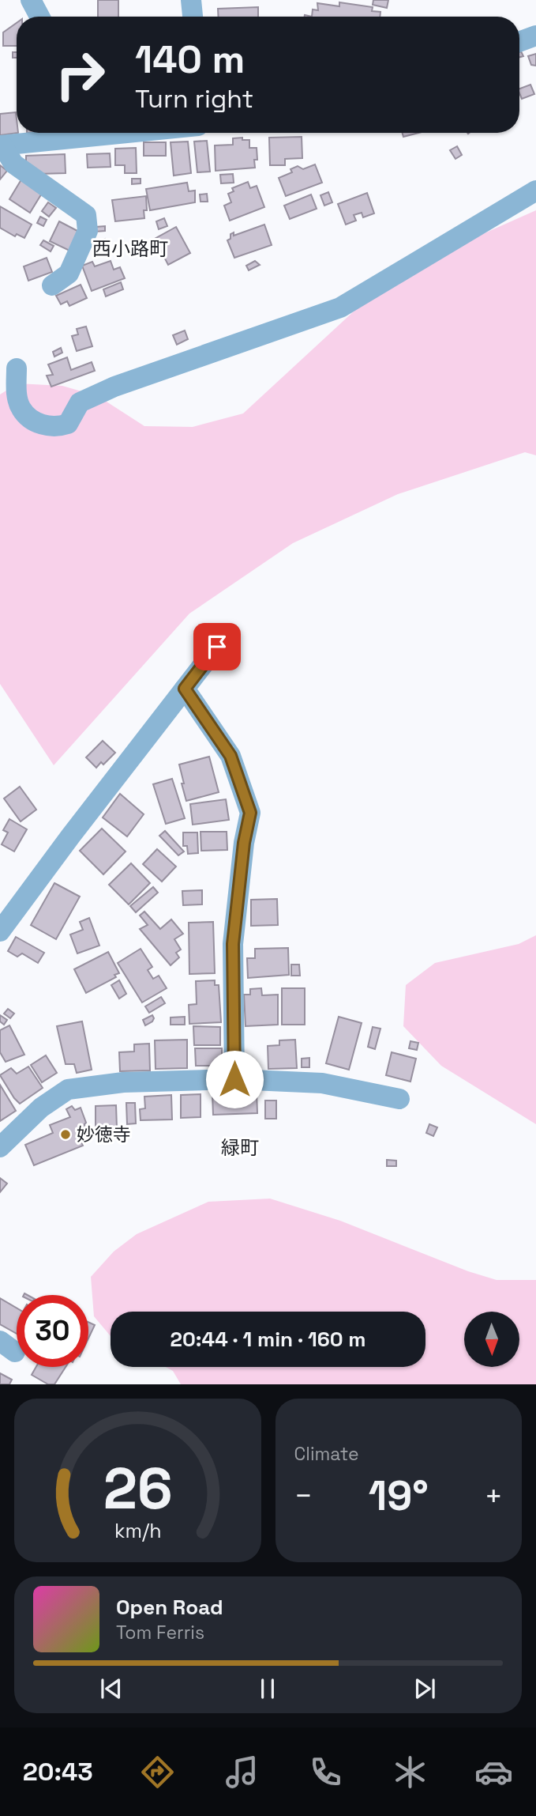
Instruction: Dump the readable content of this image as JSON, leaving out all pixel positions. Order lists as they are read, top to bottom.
{
  "districts": ["西小路町", "緑町"],
  "places": ["妙徳寺"],
  "north": "bottom",
  "page": {
    "turn": ["140 m", "Turn right"],
    "limit": "30",
    "trip": "20:44 · 1 min · 160 m",
    "tile": "Climate",
    "heat": ["−", "19°", "+"],
    "song": ["Open Road", "Tom Ferris"],
    "tabs": "20:43",
    "gauge": ["26", "km/h"]
  }
}
